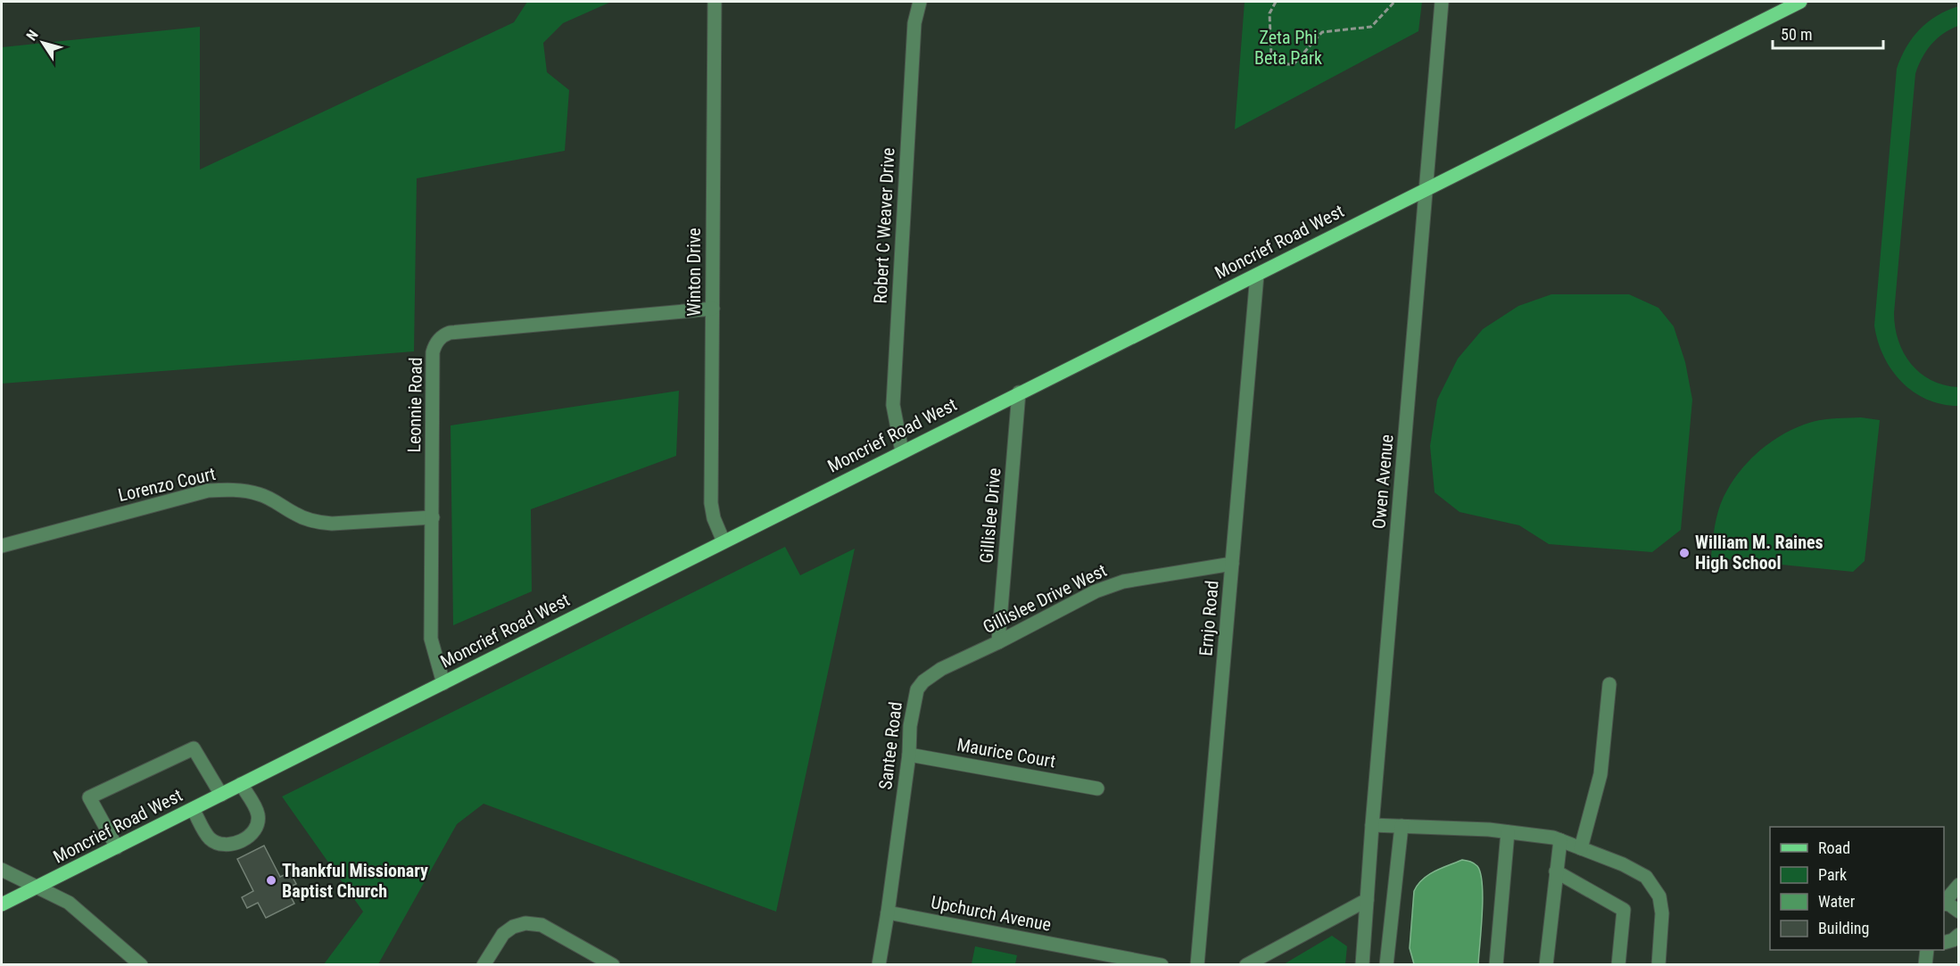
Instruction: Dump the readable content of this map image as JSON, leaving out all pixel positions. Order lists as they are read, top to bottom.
{
  "streets": {
    "main road": ["Moncrief Road West"],
    "street": [
      "Robert C Weaver Drive",
      "Winton Drive",
      "Leonnie Road",
      "Owen Avenue",
      "Lorenzo Court",
      "Gillislee Drive",
      "Gillislee Drive West",
      "Ernjo Road",
      "Santee Road",
      "Maurice Court",
      "Upchurch Avenue"
    ]
  },
  "crossings": [
    ["Robert C Weaver Drive", "Moncrief Road West"],
    ["Moncrief Road West", "Winton Drive"],
    ["Moncrief Road West", "Leonnie Road"],
    ["Moncrief Road West", "Owen Avenue"],
    ["Moncrief Road West", "Gillislee Drive"],
    ["Moncrief Road West", "Ernjo Road"],
    ["Winton Drive", "Leonnie Road"],
    ["Leonnie Road", "Lorenzo Court"],
    ["Gillislee Drive", "Gillislee Drive West"],
    ["Gillislee Drive West", "Ernjo Road"],
    ["Gillislee Drive West", "Santee Road"],
    ["Santee Road", "Maurice Court"],
    ["Santee Road", "Upchurch Avenue"]
  ],
  "parks": ["Zeta Phi Beta Park"],
  "places": ["William M. Raines High School", "Thankful Missionary Baptist Church"],
  "legend": [
    "Road",
    "Park",
    "Water",
    "Building"
  ],
  "scale_bar": "50 m",
  "north": "top left"
}
